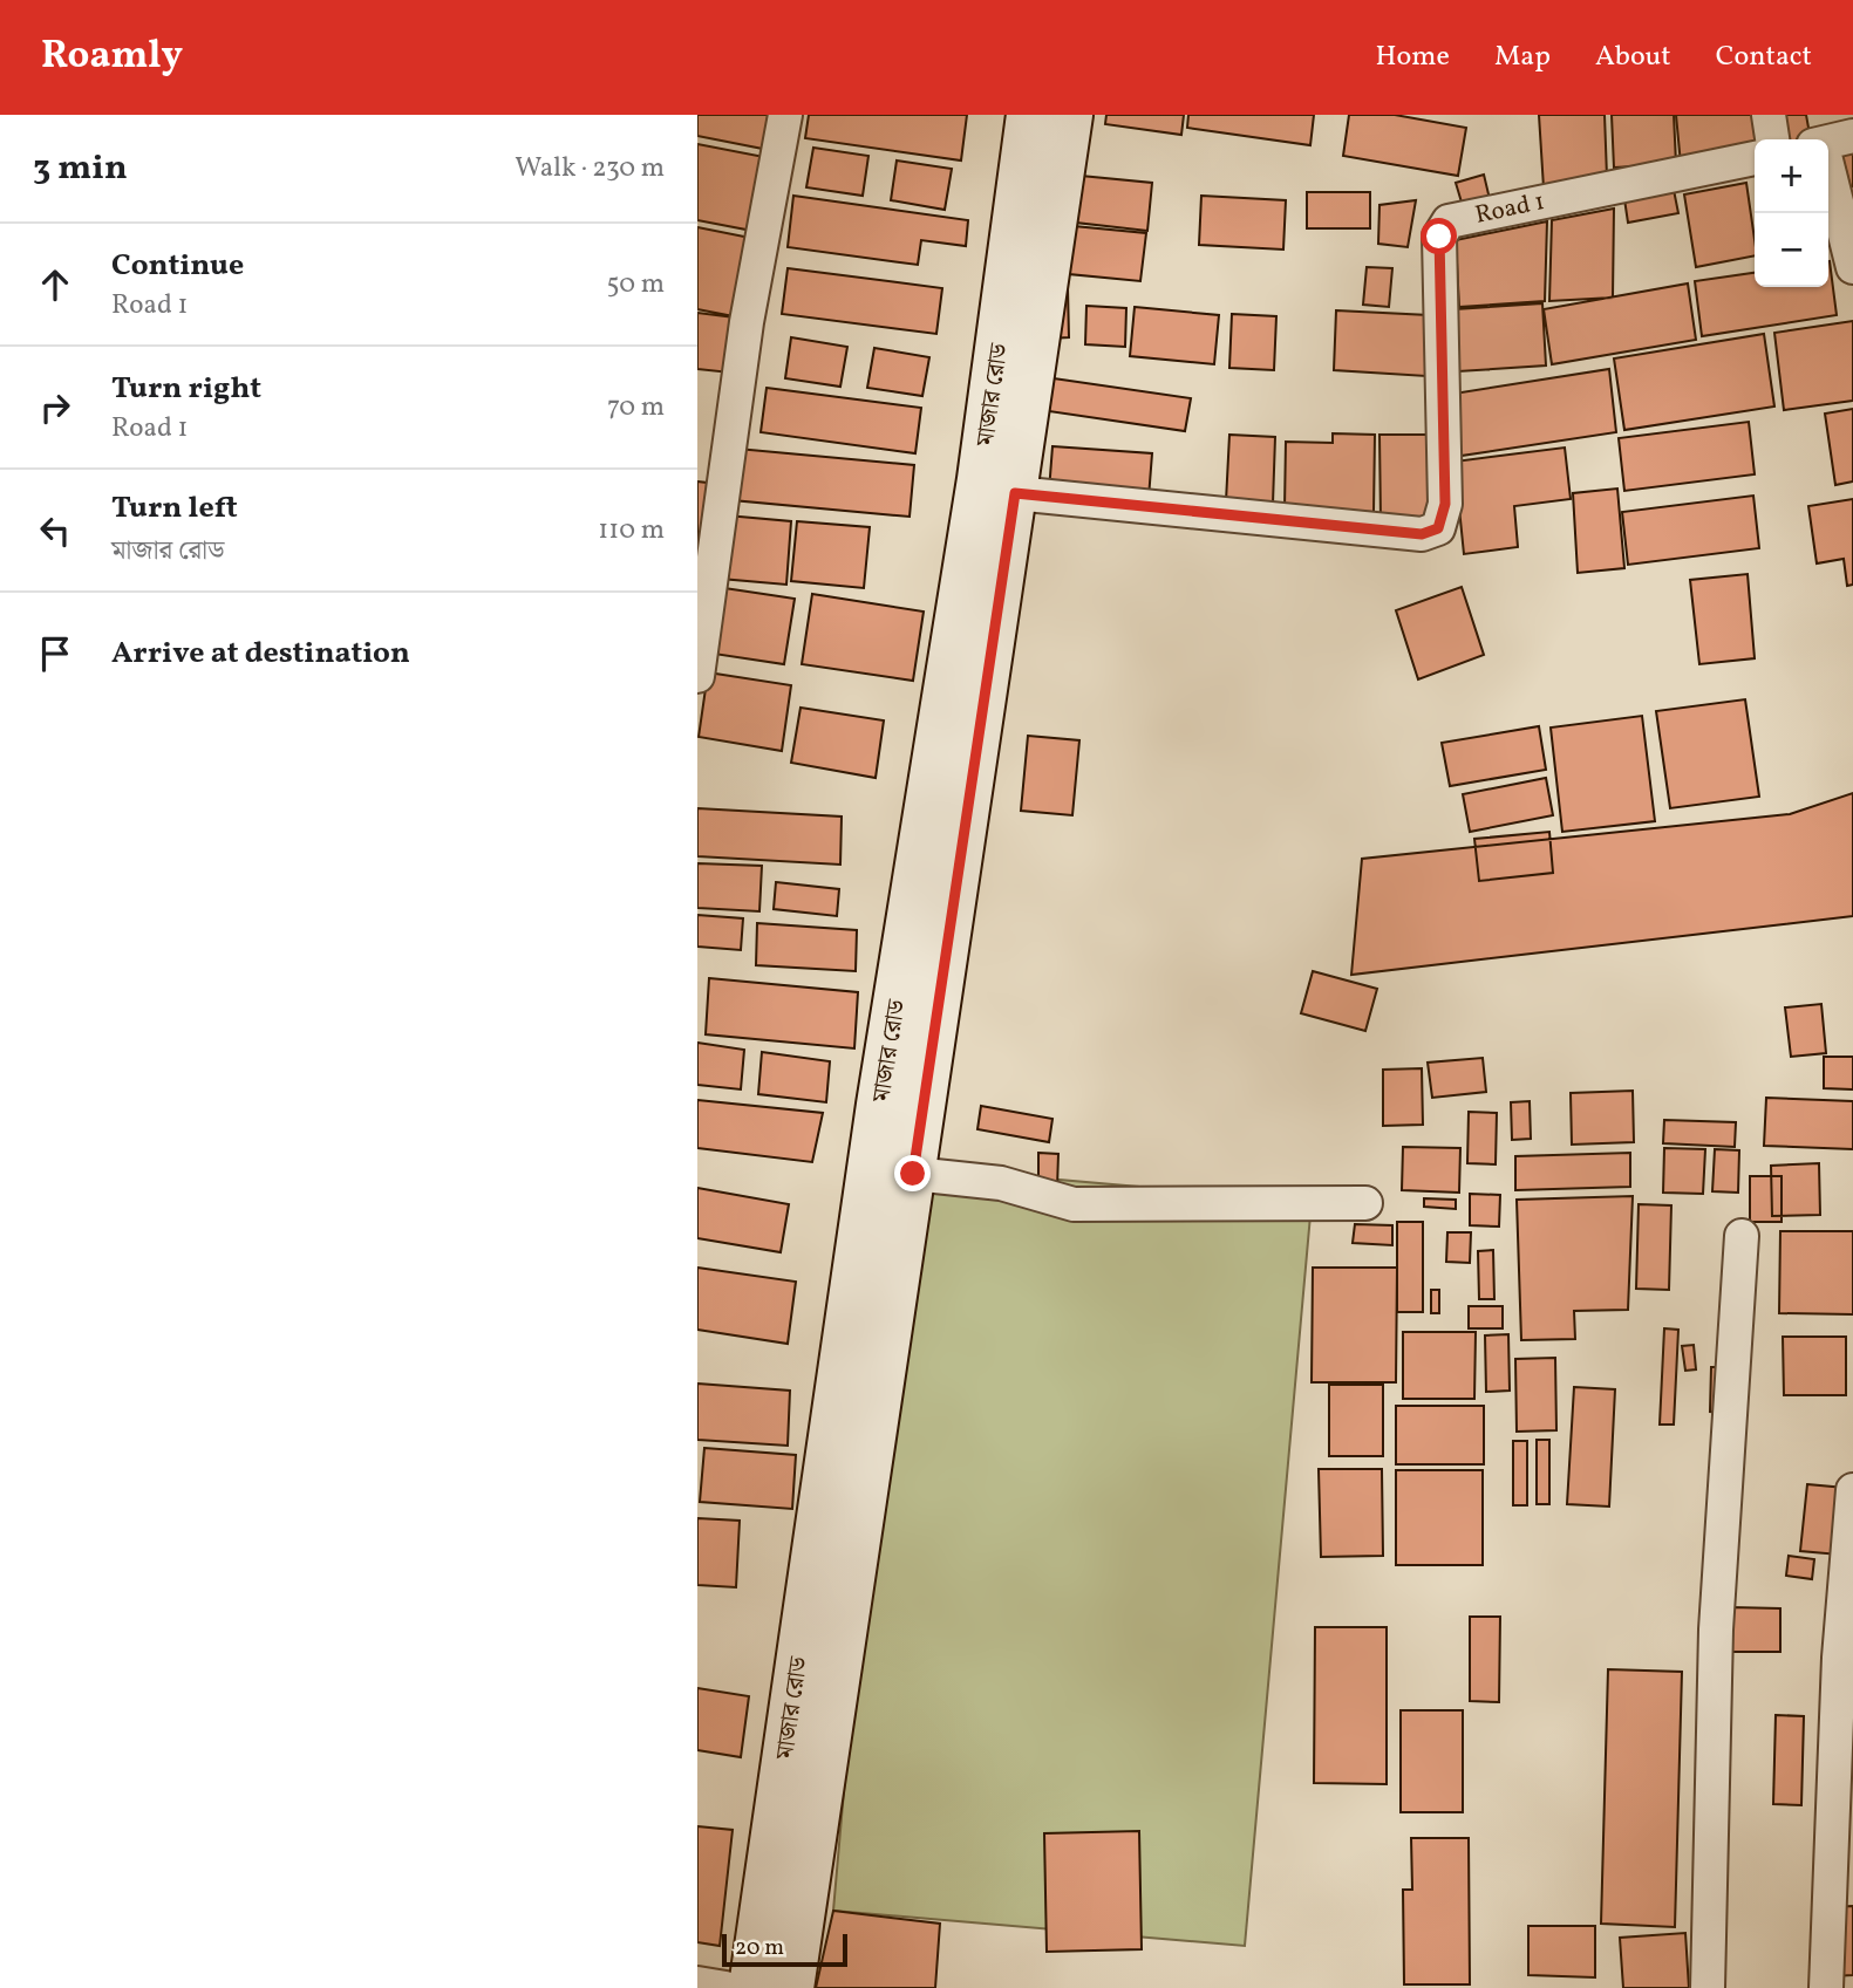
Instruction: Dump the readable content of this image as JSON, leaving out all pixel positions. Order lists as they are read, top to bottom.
{
  "streets": {
    "main road": ["মাজার রোড"],
    "street": ["Road 1"]
  },
  "crossings": [
    ["Road 1", "মাজার রোড"]
  ],
  "scale_bar": "20 m",
  "page": {
    "header": "Roamly",
    "nav": [
      "Home",
      "Map",
      "About",
      "Contact"
    ],
    "heading": ["3 min", "Walk · 230 m"],
    "map_buttons": ["+", "−"],
    "list": [
      ["Continue", "Road 1", "50 m"],
      ["Turn right", "Road 1", "70 m"],
      ["Turn left", "মাজার রোড", "110 m"],
      "Arrive at destination"
    ],
    "scale": "20 m"
  }
}
